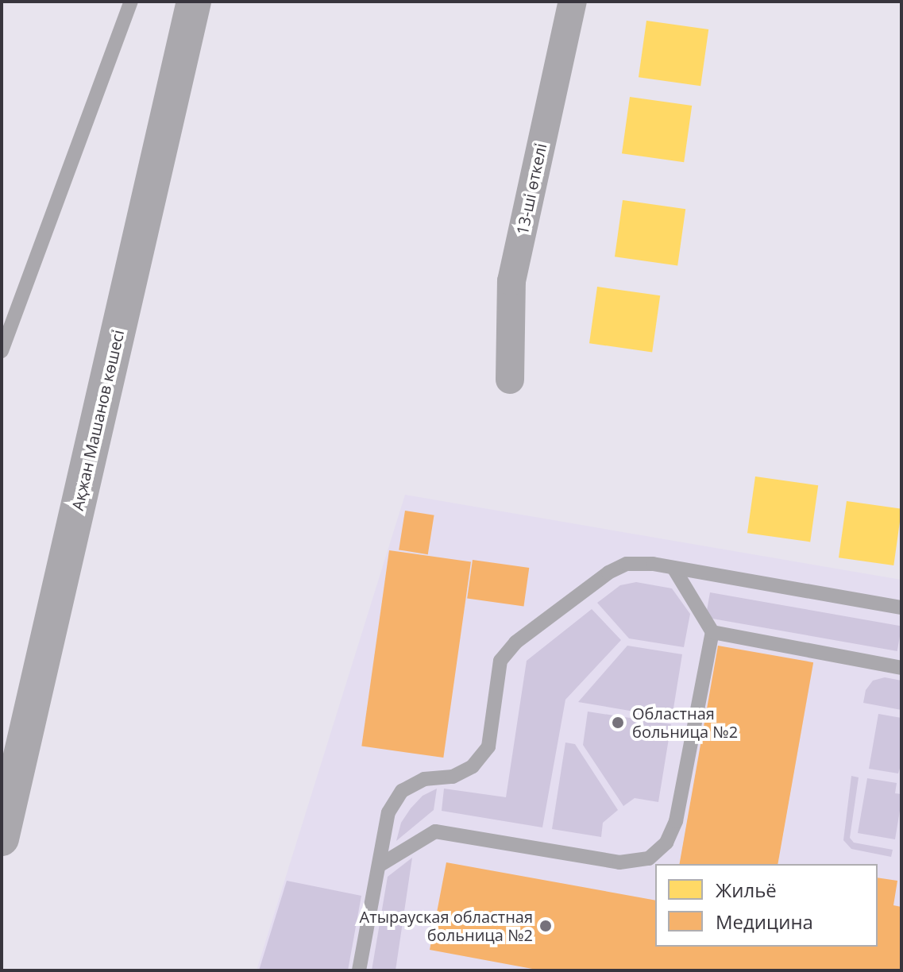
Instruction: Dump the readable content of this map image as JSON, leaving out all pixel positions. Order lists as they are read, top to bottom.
{
  "streets": {
    "street": ["13-ші өткелі", "Ақжан Машанов көшесі"]
  },
  "places": ["Областная больница №2", "Атырауская областная больница №2"],
  "legend": ["Жильё", "Медицина"]
}
